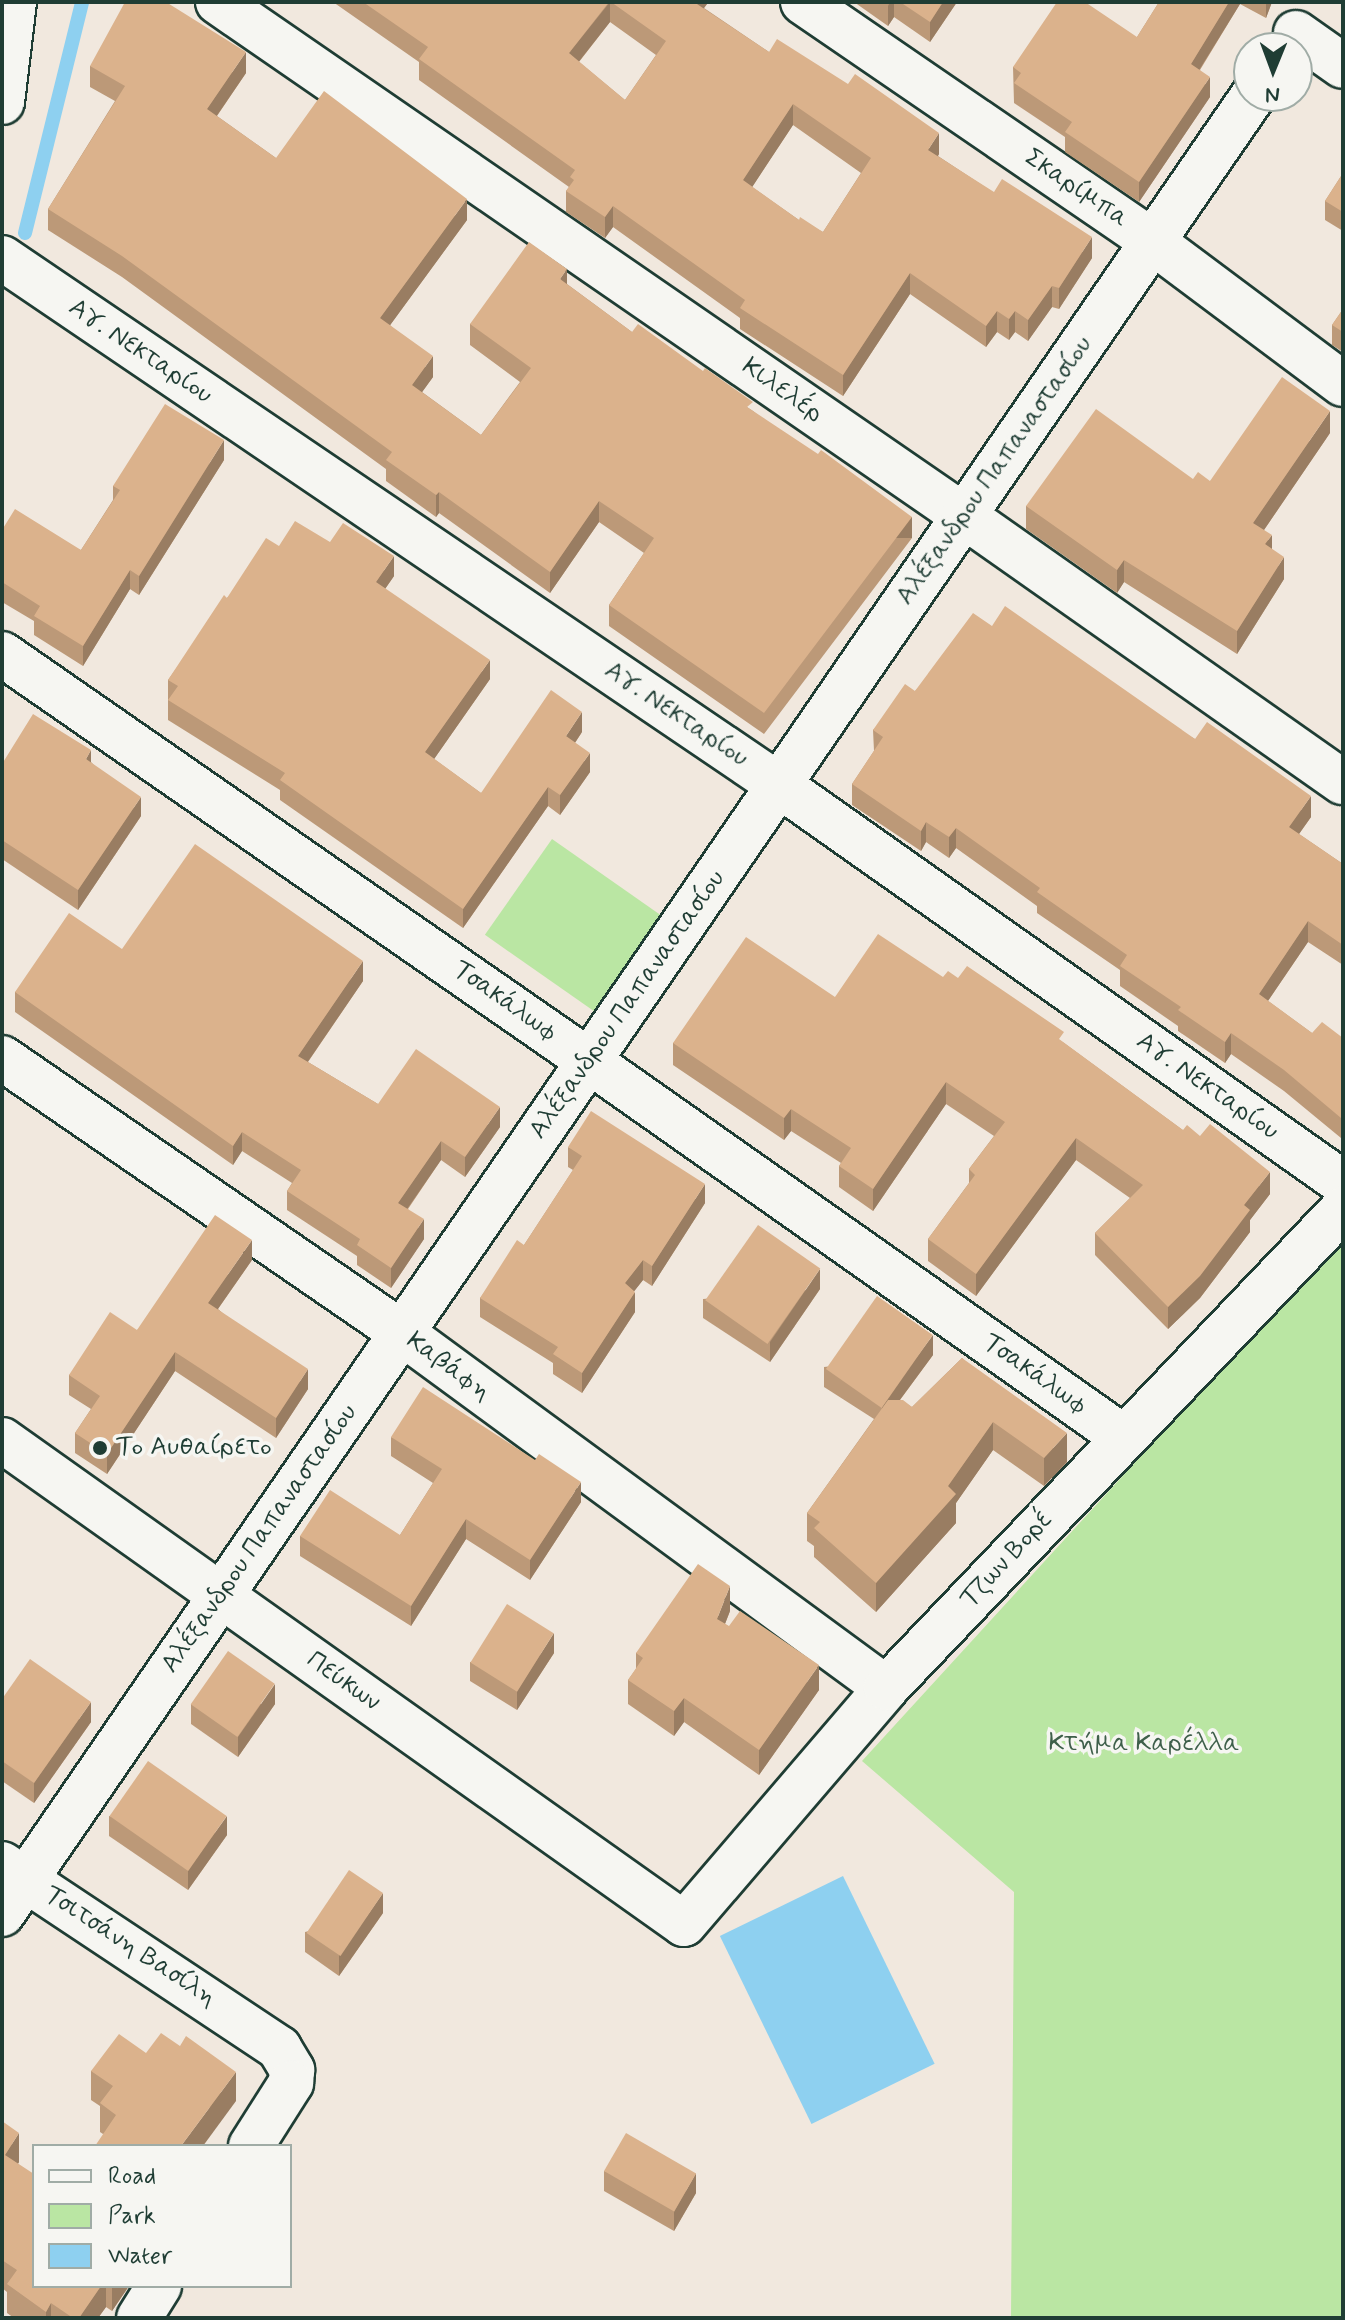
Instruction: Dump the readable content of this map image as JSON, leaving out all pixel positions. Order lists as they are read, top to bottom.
{
  "streets": {
    "street": [
      "Σκαρίμπα",
      "Αγ. Νεκταρίου",
      "Κιλελέρ",
      "Αλέξανδρου Παπαναστασίου",
      "Τσακάλωφ",
      "Καβάφη",
      "Τζων Βορέ",
      "Πεύκων",
      "Τσιτσάνη Βασίλη"
    ]
  },
  "crossings": [
    ["Σκαρίμπα", "Αλέξανδρου Παπαναστασίου"],
    ["Αγ. Νεκταρίου", "Αλέξανδρου Παπαναστασίου"],
    ["Κιλελέρ", "Αλέξανδρου Παπαναστασίου"],
    ["Αλέξανδρου Παπαναστασίου", "Τσακάλωφ"],
    ["Αλέξανδρου Παπαναστασίου", "Καβάφη"],
    ["Αλέξανδρου Παπαναστασίου", "Πεύκων"],
    ["Αλέξανδρου Παπαναστασίου", "Τσιτσάνη Βασίλη"],
    ["Τσακάλωφ", "Τζων Βορέ"],
    ["Καβάφη", "Τζων Βορέ"],
    ["Τζων Βορέ", "Πεύκων"]
  ],
  "parks": ["Κτήμα Καρέλλα"],
  "places": ["Το Αυθαίρετο"],
  "legend": ["Road", "Park", "Water"],
  "north": "bottom"
}
